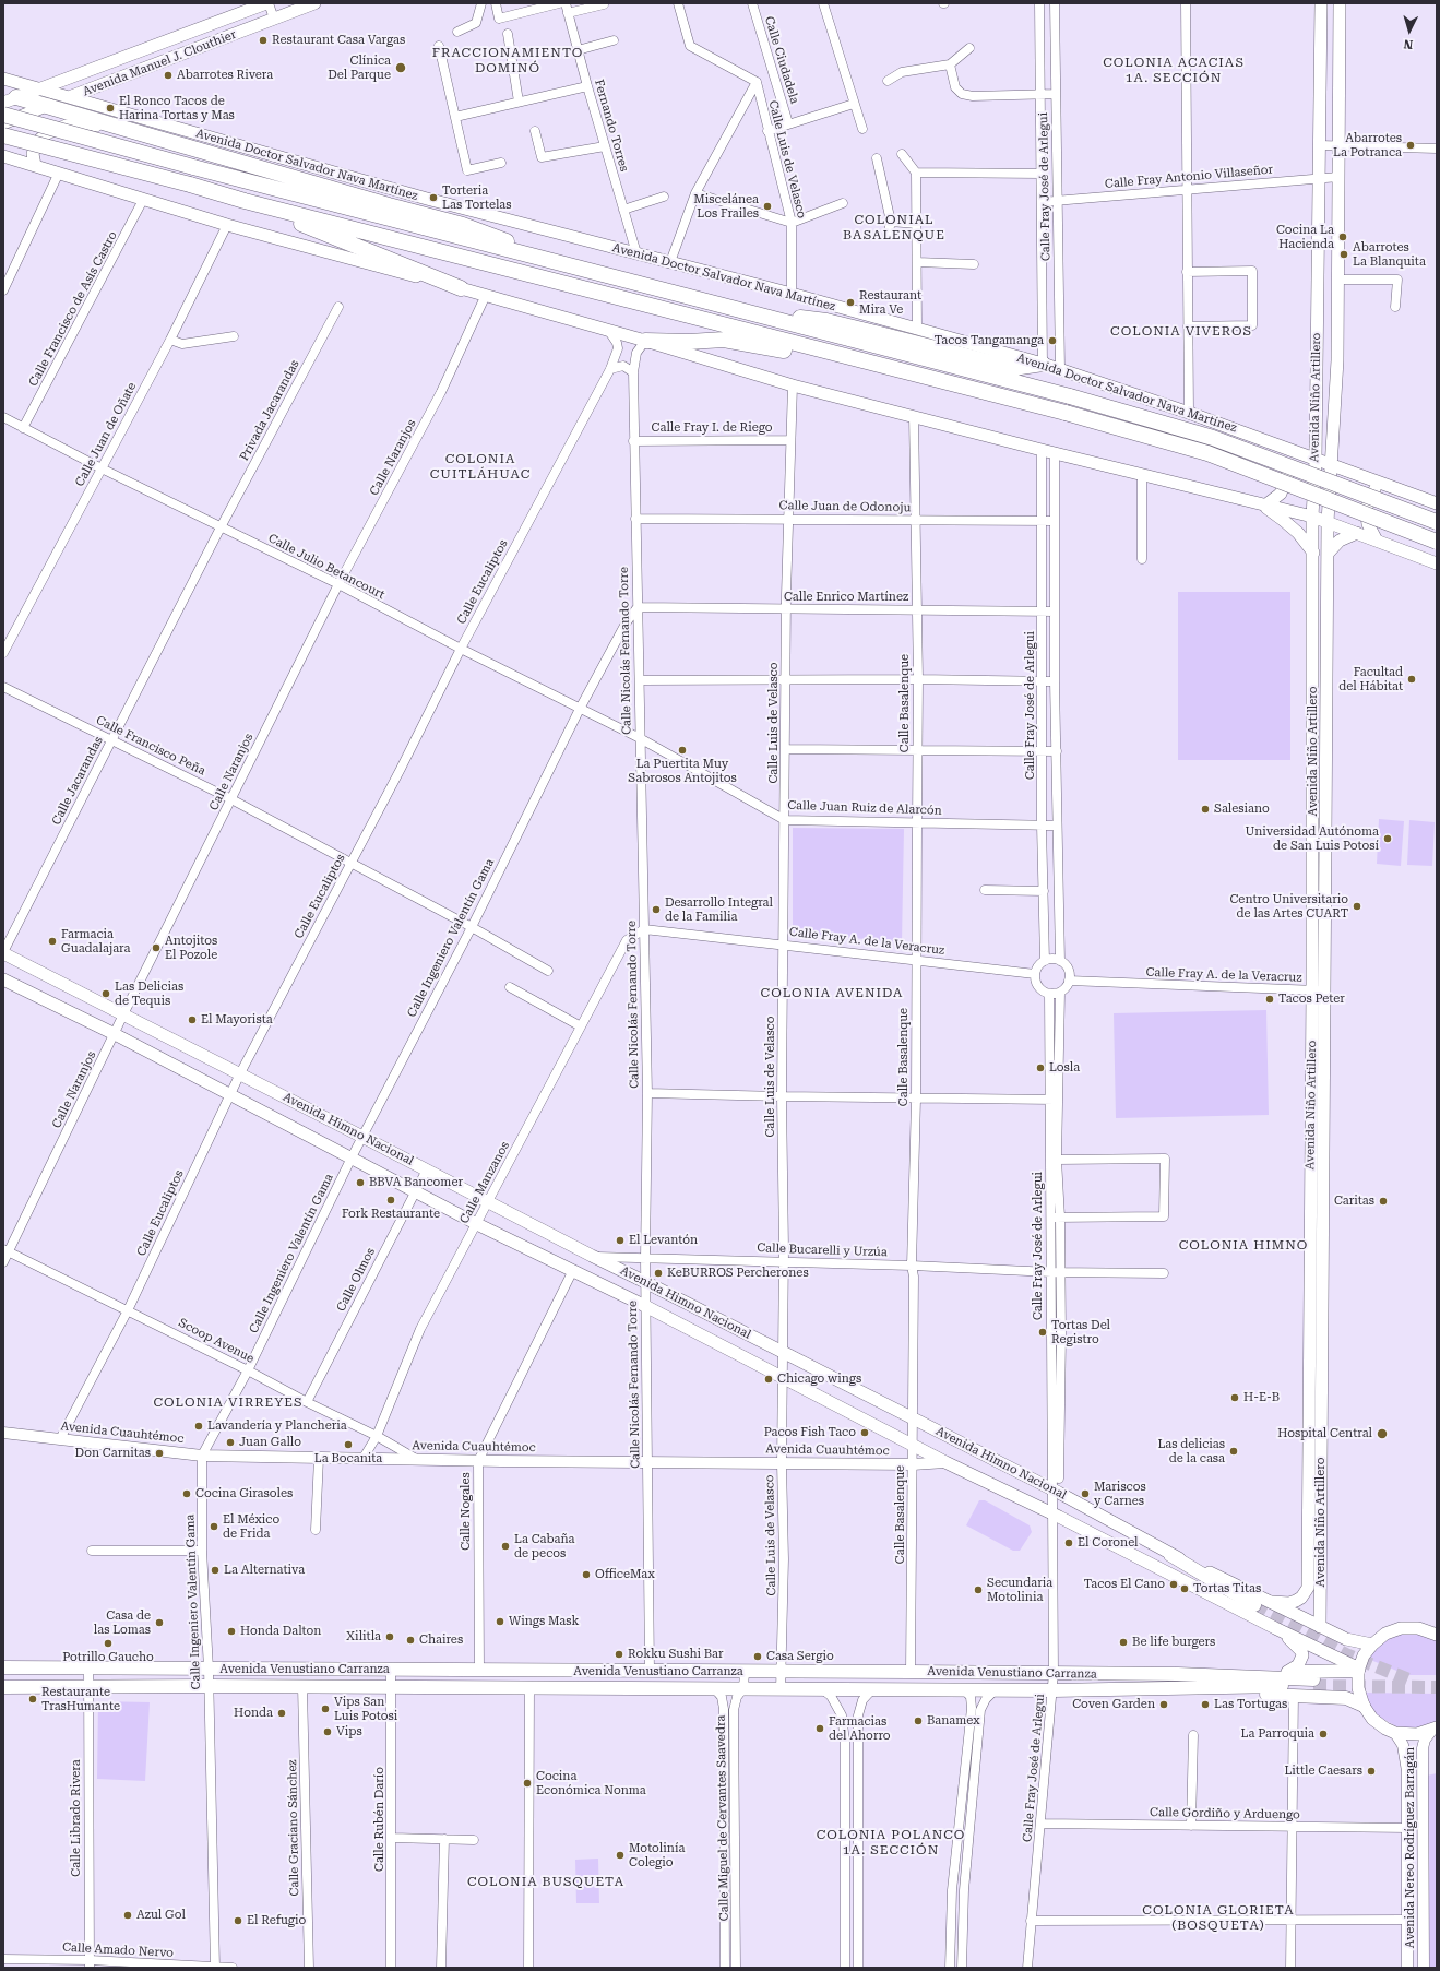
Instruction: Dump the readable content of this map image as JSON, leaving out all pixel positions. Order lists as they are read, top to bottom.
{
  "streets": {
    "highway": ["Avenida Doctor Salvador Nava Martínez"],
    "main road": [
      "Avenida Manuel J. Clouthier",
      "Avenida Niño Artillero",
      "Avenida Himno Nacional",
      "Avenida Venustiano Carranza"
    ],
    "street": [
      "Calle Ciudadela",
      "Fernando Torres",
      "Calle Luis de Velasco",
      "Calle Fray Antonio Villaseñor",
      "Calle Fray José de Arlegui",
      "Calle Francisco de Asís Castro",
      "Privada Jacarandas",
      "Calle Fray I. de Riego",
      "Calle Juan de Oñate",
      "Calle Naranjos",
      "Calle Juan de Odonoju",
      "Calle Julio Betancourt",
      "Calle Eucaliptos",
      "Calle Enrico Martínez",
      "Calle Nicolás Fernando Torre",
      "Calle Basalenque",
      "Calle Francisco Peña",
      "Calle Jacarandas",
      "Calle Juan Ruiz de Alarcón",
      "Calle Ingeniero Valentín Gama",
      "Calle Fray A. de la Veracruz",
      "Calle Manzanos",
      "Calle Bucarelli y Urzúa",
      "Calle Olmos",
      "Scoop Avenue",
      "Avenida Cuauhtémoc",
      "Calle Nogales",
      "Calle Gordiño y Arduengo",
      "Calle Librado Rivera",
      "Calle Miguel de Cervantes Saavedra",
      "Calle Rubén Darío",
      "Calle Graciano Sánchez",
      "Avenida Nereo Rodríguez Barragán",
      "Calle Amado Nervo"
    ]
  },
  "crossings": [
    ["Avenida Manuel J. Clouthier", "Avenida Doctor Salvador Nava Martínez"],
    ["Fernando Torres", "Avenida Doctor Salvador Nava Martínez"],
    ["Calle Luis de Velasco", "Avenida Doctor Salvador Nava Martínez"],
    ["Calle Luis de Velasco", "Calle Fray I. de Riego"],
    ["Calle Luis de Velasco", "Calle Juan de Odonoju"],
    ["Calle Luis de Velasco", "Calle Enrico Martínez"],
    ["Calle Luis de Velasco", "Calle Juan Ruiz de Alarcón"],
    ["Calle Luis de Velasco", "Calle Fray A. de la Veracruz"],
    ["Calle Luis de Velasco", "Avenida Himno Nacional"],
    ["Calle Luis de Velasco", "Calle Bucarelli y Urzúa"],
    ["Calle Luis de Velasco", "Avenida Cuauhtémoc"],
    ["Calle Luis de Velasco", "Avenida Venustiano Carranza"],
    ["Avenida Doctor Salvador Nava Martínez", "Calle Fray José de Arlegui"],
    ["Avenida Doctor Salvador Nava Martínez", "Avenida Niño Artillero"],
    ["Calle Fray Antonio Villaseñor", "Calle Fray José de Arlegui"],
    ["Calle Fray Antonio Villaseñor", "Avenida Niño Artillero"],
    ["Calle Fray José de Arlegui", "Calle Juan de Odonoju"],
    ["Calle Fray José de Arlegui", "Calle Enrico Martínez"],
    ["Calle Fray José de Arlegui", "Calle Juan Ruiz de Alarcón"],
    ["Calle Fray José de Arlegui", "Calle Fray A. de la Veracruz"],
    ["Calle Fray José de Arlegui", "Avenida Himno Nacional"],
    ["Calle Fray José de Arlegui", "Calle Bucarelli y Urzúa"],
    ["Calle Fray José de Arlegui", "Avenida Venustiano Carranza"],
    ["Calle Fray José de Arlegui", "Calle Gordiño y Arduengo"],
    ["Calle Francisco de Asís Castro", "Calle Julio Betancourt"],
    ["Avenida Niño Artillero", "Calle Fray A. de la Veracruz"],
    ["Avenida Niño Artillero", "Avenida Himno Nacional"],
    ["Privada Jacarandas", "Calle Julio Betancourt"],
    ["Privada Jacarandas", "Calle Jacarandas"],
    ["Calle Fray I. de Riego", "Calle Nicolás Fernando Torre"],
    ["Calle Juan de Oñate", "Calle Julio Betancourt"],
    ["Calle Naranjos", "Calle Julio Betancourt"],
    ["Calle Naranjos", "Calle Francisco Peña"],
    ["Calle Naranjos", "Avenida Himno Nacional"],
    ["Calle Naranjos", "Scoop Avenue"],
    ["Calle Juan de Odonoju", "Calle Nicolás Fernando Torre"],
    ["Calle Juan de Odonoju", "Calle Basalenque"],
    ["Calle Julio Betancourt", "Calle Eucaliptos"],
    ["Calle Julio Betancourt", "Calle Nicolás Fernando Torre"],
    ["Calle Julio Betancourt", "Calle Jacarandas"],
    ["Calle Julio Betancourt", "Calle Juan Ruiz de Alarcón"],
    ["Calle Julio Betancourt", "Calle Ingeniero Valentín Gama"],
    ["Calle Eucaliptos", "Calle Francisco Peña"],
    ["Calle Eucaliptos", "Avenida Himno Nacional"],
    ["Calle Eucaliptos", "Scoop Avenue"],
    ["Calle Eucaliptos", "Avenida Cuauhtémoc"],
    ["Calle Enrico Martínez", "Calle Nicolás Fernando Torre"],
    ["Calle Enrico Martínez", "Calle Basalenque"],
    ["Calle Enrico Martínez", "Calle Ingeniero Valentín Gama"],
    ["Calle Nicolás Fernando Torre", "Calle Juan Ruiz de Alarcón"],
    ["Calle Nicolás Fernando Torre", "Calle Ingeniero Valentín Gama"],
    ["Calle Nicolás Fernando Torre", "Calle Fray A. de la Veracruz"],
    ["Calle Nicolás Fernando Torre", "Avenida Himno Nacional"],
    ["Calle Nicolás Fernando Torre", "Calle Manzanos"],
    ["Calle Nicolás Fernando Torre", "Calle Bucarelli y Urzúa"],
    ["Calle Nicolás Fernando Torre", "Avenida Cuauhtémoc"],
    ["Calle Nicolás Fernando Torre", "Avenida Venustiano Carranza"],
    ["Calle Basalenque", "Calle Juan Ruiz de Alarcón"],
    ["Calle Basalenque", "Calle Fray A. de la Veracruz"],
    ["Calle Basalenque", "Avenida Himno Nacional"],
    ["Calle Basalenque", "Calle Bucarelli y Urzúa"],
    ["Calle Basalenque", "Avenida Cuauhtémoc"],
    ["Calle Basalenque", "Avenida Venustiano Carranza"],
    ["Calle Francisco Peña", "Calle Jacarandas"],
    ["Calle Francisco Peña", "Calle Ingeniero Valentín Gama"],
    ["Calle Jacarandas", "Avenida Himno Nacional"],
    ["Calle Ingeniero Valentín Gama", "Avenida Himno Nacional"],
    ["Calle Ingeniero Valentín Gama", "Scoop Avenue"],
    ["Calle Ingeniero Valentín Gama", "Avenida Cuauhtémoc"],
    ["Calle Ingeniero Valentín Gama", "Avenida Venustiano Carranza"],
    ["Calle Ingeniero Valentín Gama", "Calle Amado Nervo"],
    ["Calle Fray A. de la Veracruz", "Calle Manzanos"],
    ["Avenida Himno Nacional", "Calle Manzanos"],
    ["Avenida Himno Nacional", "Calle Bucarelli y Urzúa"],
    ["Avenida Himno Nacional", "Calle Olmos"],
    ["Avenida Himno Nacional", "Avenida Cuauhtémoc"],
    ["Avenida Himno Nacional", "Calle Nogales"],
    ["Calle Manzanos", "Scoop Avenue"],
    ["Calle Manzanos", "Avenida Cuauhtémoc"],
    ["Calle Olmos", "Scoop Avenue"],
    ["Scoop Avenue", "Avenida Cuauhtémoc"],
    ["Avenida Cuauhtémoc", "Calle Nogales"],
    ["Calle Nogales", "Avenida Venustiano Carranza"],
    ["Avenida Venustiano Carranza", "Calle Librado Rivera"],
    ["Avenida Venustiano Carranza", "Calle Miguel de Cervantes Saavedra"],
    ["Avenida Venustiano Carranza", "Calle Rubén Darío"],
    ["Avenida Venustiano Carranza", "Calle Graciano Sánchez"],
    ["Calle Gordiño y Arduengo", "Avenida Nereo Rodríguez Barragán"],
    ["Calle Librado Rivera", "Calle Amado Nervo"]
  ],
  "districts": [
    "FRACCIONAMIENTO DOMINÓ",
    "COLONIA ACACIAS 1A. SECCIÓN",
    "COLONIAL BASALENQUE",
    "COLONIA VIVEROS",
    "COLONIA CUITLÁHUAC",
    "COLONIA AVENIDA",
    "COLONIA HIMNO",
    "COLONIA VIRREYES",
    "COLONIA POLANCO 1A. SECCIÓN",
    "COLONIA BUSQUETA",
    "COLONIA GLORIETA (BOSQUETA)"
  ],
  "places": [
    "Restaurant Casa Vargas",
    "Clínica Del Parque",
    "Abarrotes Rivera",
    "El Ronco Tacos de Harina Tortas y Mas",
    "Abarrotes La Potranca",
    "Torteria Las Tortelas",
    "Miscelánea Los Frailes",
    "Cocina La Hacienda",
    "Abarrotes La Blanquita",
    "Restaurant Mira Ve",
    "Tacos Tangamanga",
    "Facultad del Hábitat",
    "La Puertita Muy Sabrosos Antojitos",
    "Salesiano",
    "Universidad Autónoma de San Luis Potosí",
    "Centro Universitario de las Artes CUART",
    "Desarrollo Integral de la Familia",
    "Farmacia Guadalajara",
    "Antojitos El Pozole",
    "Las Delicias de Tequis",
    "Tacos Peter",
    "El Mayorista",
    "Losla",
    "BBVA Bancomer",
    "Fork Restaurante",
    "Caritas",
    "El Levantón",
    "KeBURROS Percherones",
    "Tortas Del Registro",
    "Chicago wings",
    "H-E-B",
    "Lavandería y Plancheria",
    "Pacos Fish Taco",
    "Hospital Central",
    "Juan Gallo",
    "La Bocanita",
    "Las delicias de la casa",
    "Don Carnitas",
    "Cocina Girasoles",
    "Mariscos y Carnes",
    "El México de Frida",
    "El Coronel",
    "La Cabaña de pecos",
    "La Alternativa",
    "OfficeMax",
    "Tacos El Cano",
    "Tortas Titas",
    "Secundaria Motolinia",
    "Wings Mask",
    "Casa de las Lomas",
    "Honda Dalton",
    "Xilitla",
    "Chaires",
    "Be life burgers",
    "Potrillo Gaucho",
    "Rokku Sushi Bar",
    "Casa Sergio",
    "Restaurante TrasHumante",
    "Coven Garden",
    "Las Tortugas",
    "Vips San Luis Potosi",
    "Honda",
    "Banamex",
    "Farmacias del Ahorro",
    "Vips",
    "La Parroquia",
    "Little Caesars",
    "Cocina Económica Nonma",
    "Motolinía Colegio",
    "Azul Gol",
    "El Refugio"
  ],
  "north": "bottom"
}
